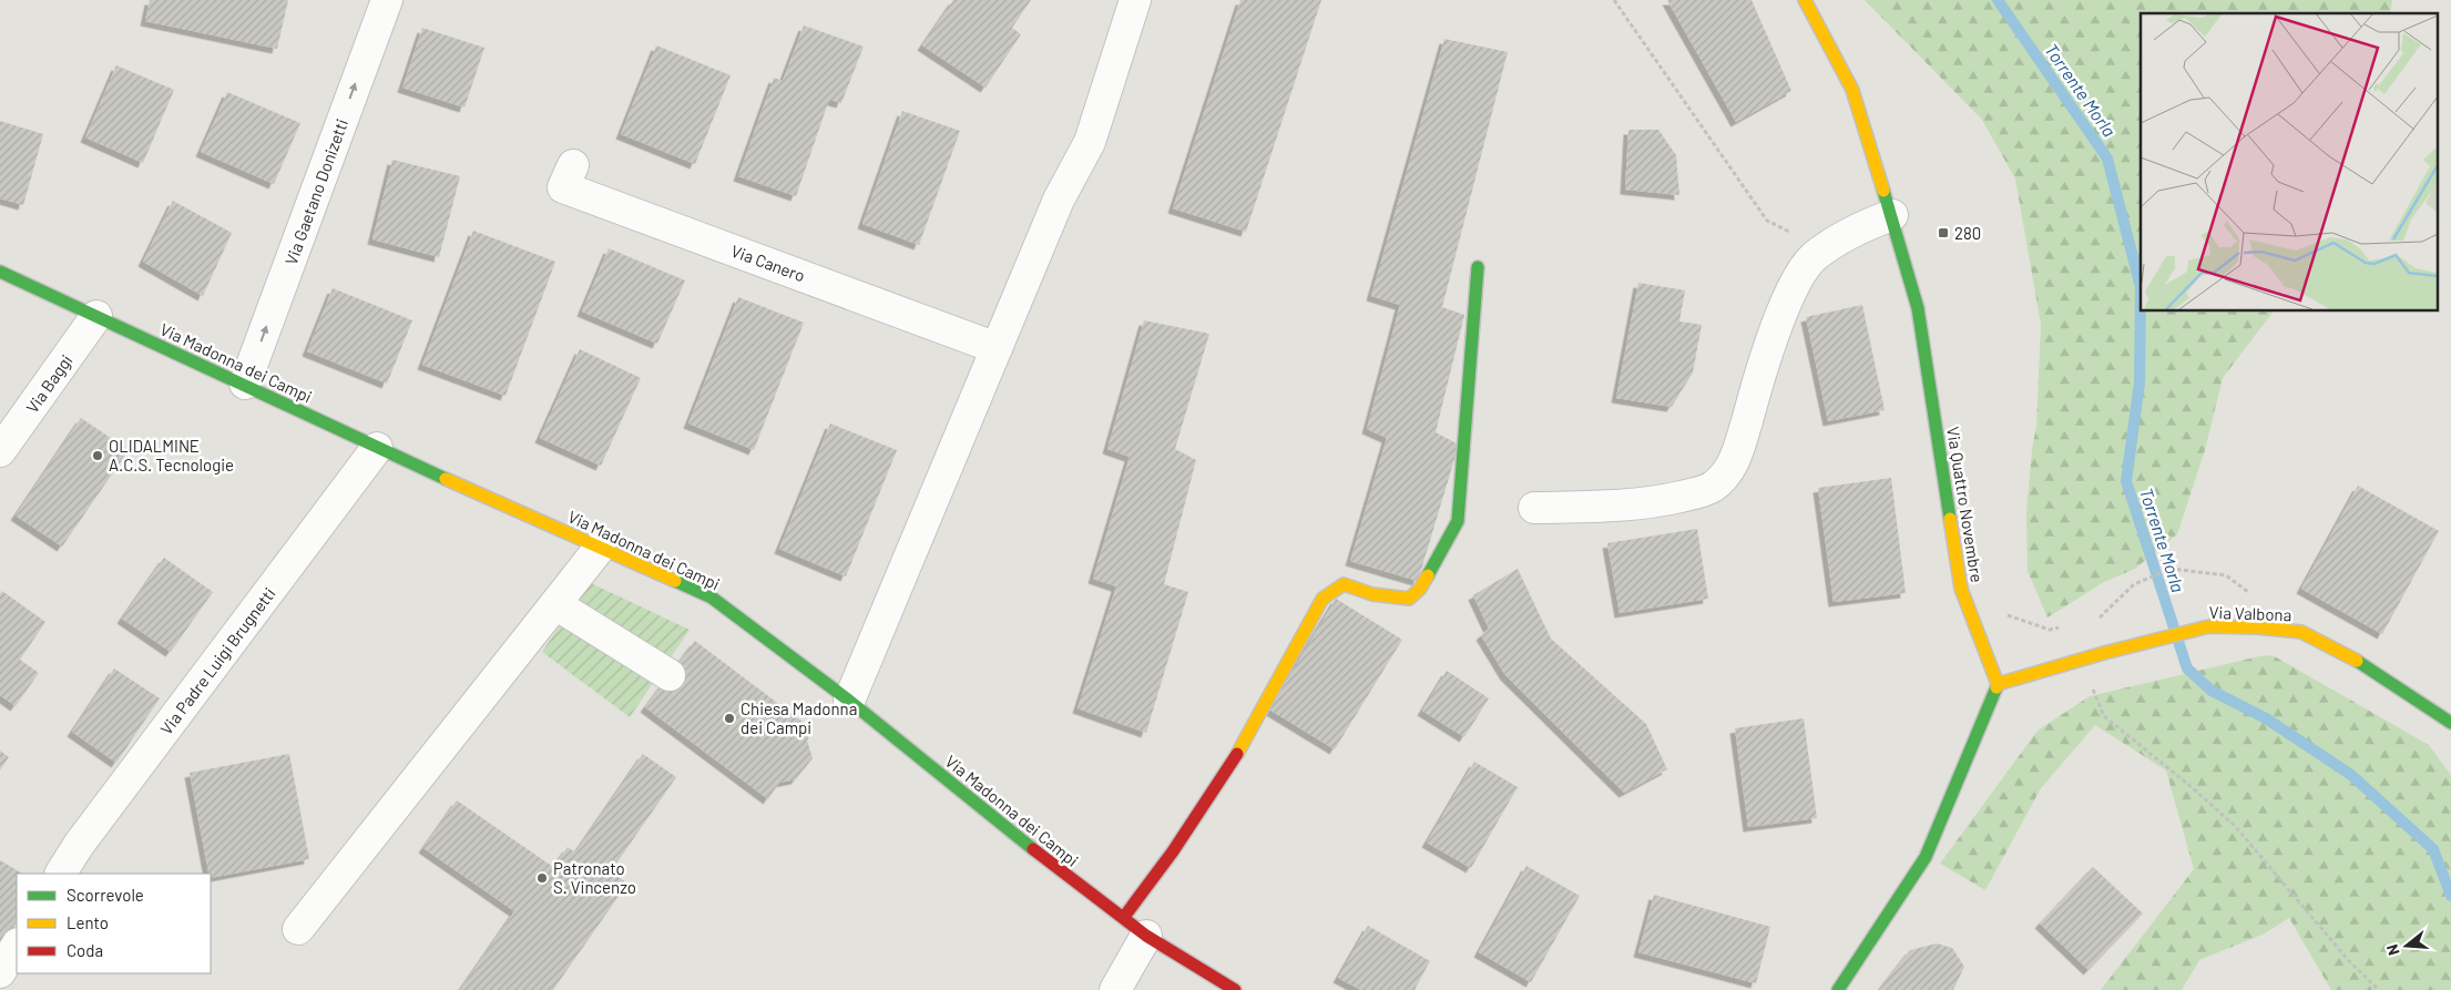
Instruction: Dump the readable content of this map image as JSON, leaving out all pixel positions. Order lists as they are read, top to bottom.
{
  "streets": {
    "street": [
      "Via Gaetano Donizetti",
      "Via Canero",
      "Via Madonna dei Campi",
      "Via Baggi",
      "Via Quattro Novembre",
      "Via Valbona",
      "Via Padre Luigi Brugnetti"
    ]
  },
  "crossings": [
    ["Via Gaetano Donizetti", "Via Madonna dei Campi"],
    ["Via Madonna dei Campi", "Via Baggi"],
    ["Via Madonna dei Campi", "Via Padre Luigi Brugnetti"],
    ["Via Quattro Novembre", "Via Valbona"]
  ],
  "one_way": ["Via Gaetano Donizetti"],
  "water": ["Torrente Morla"],
  "places": {
    "transit": ["280"],
    "other": ["OLIDALMINE A.C.S. Tecnologie", "Chiesa Madonna dei Campi", "Patronato S. Vincenzo"]
  },
  "legend": ["Scorrevole", "Lento", "Coda"],
  "north": "left"
}
